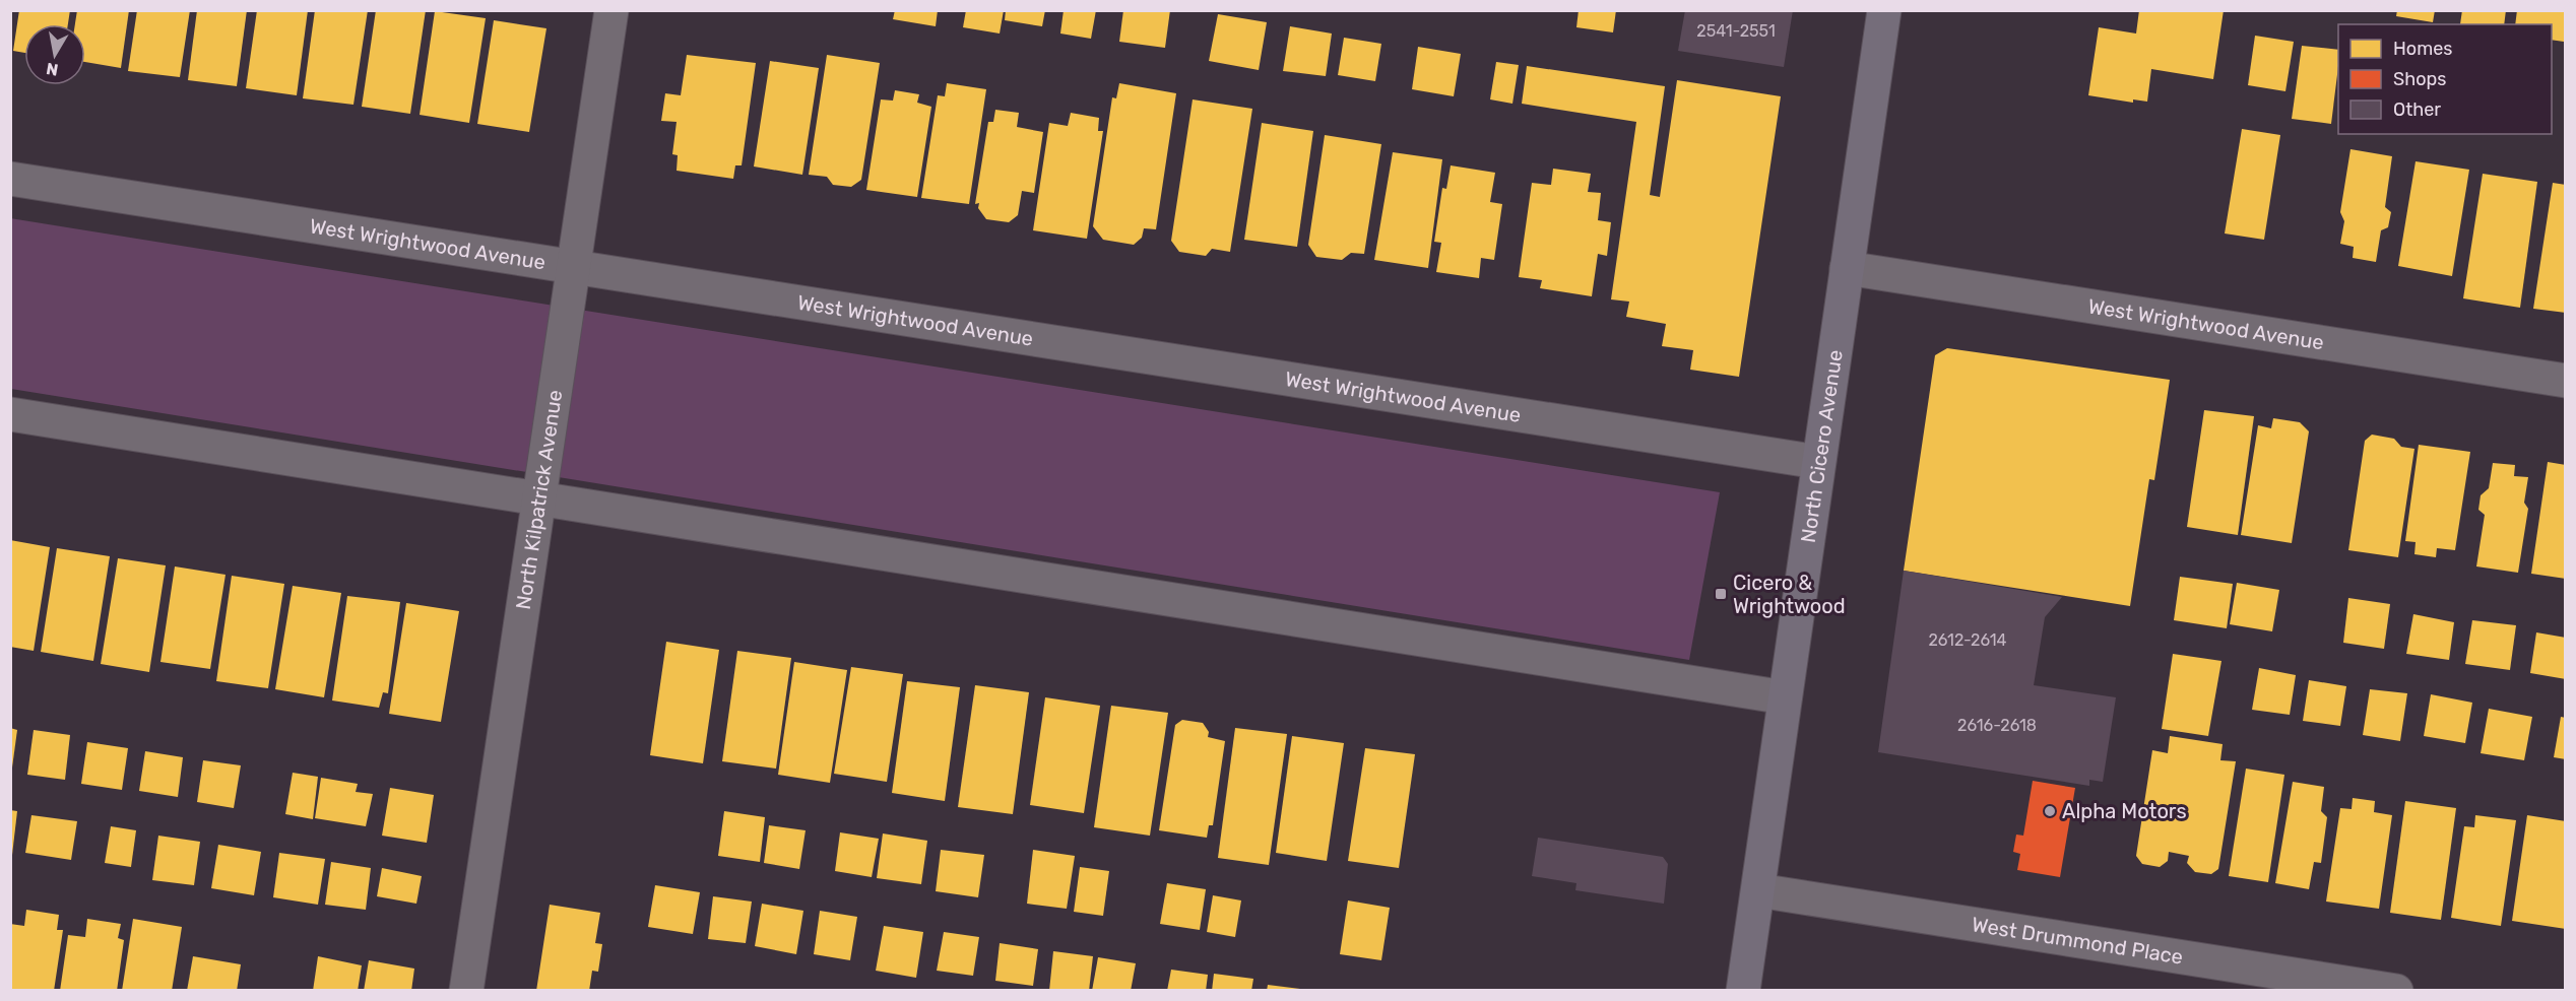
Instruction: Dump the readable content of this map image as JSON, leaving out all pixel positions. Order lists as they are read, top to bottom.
{
  "streets": {
    "main road": ["North Cicero Avenue"],
    "street": ["West Wrightwood Avenue", "North Kilpatrick Avenue", "West Drummond Place"]
  },
  "crossings": [
    ["West Wrightwood Avenue", "North Cicero Avenue"],
    ["West Wrightwood Avenue", "North Kilpatrick Avenue"],
    ["North Cicero Avenue", "West Drummond Place"]
  ],
  "places": {
    "transit": ["Cicero & Wrightwood"],
    "other": ["Alpha Motors"]
  },
  "house_numbers": ["2541-2551", "2612-2614", "2616-2618"],
  "legend": ["Homes", "Shops", "Other"],
  "north": "bottom"
}
